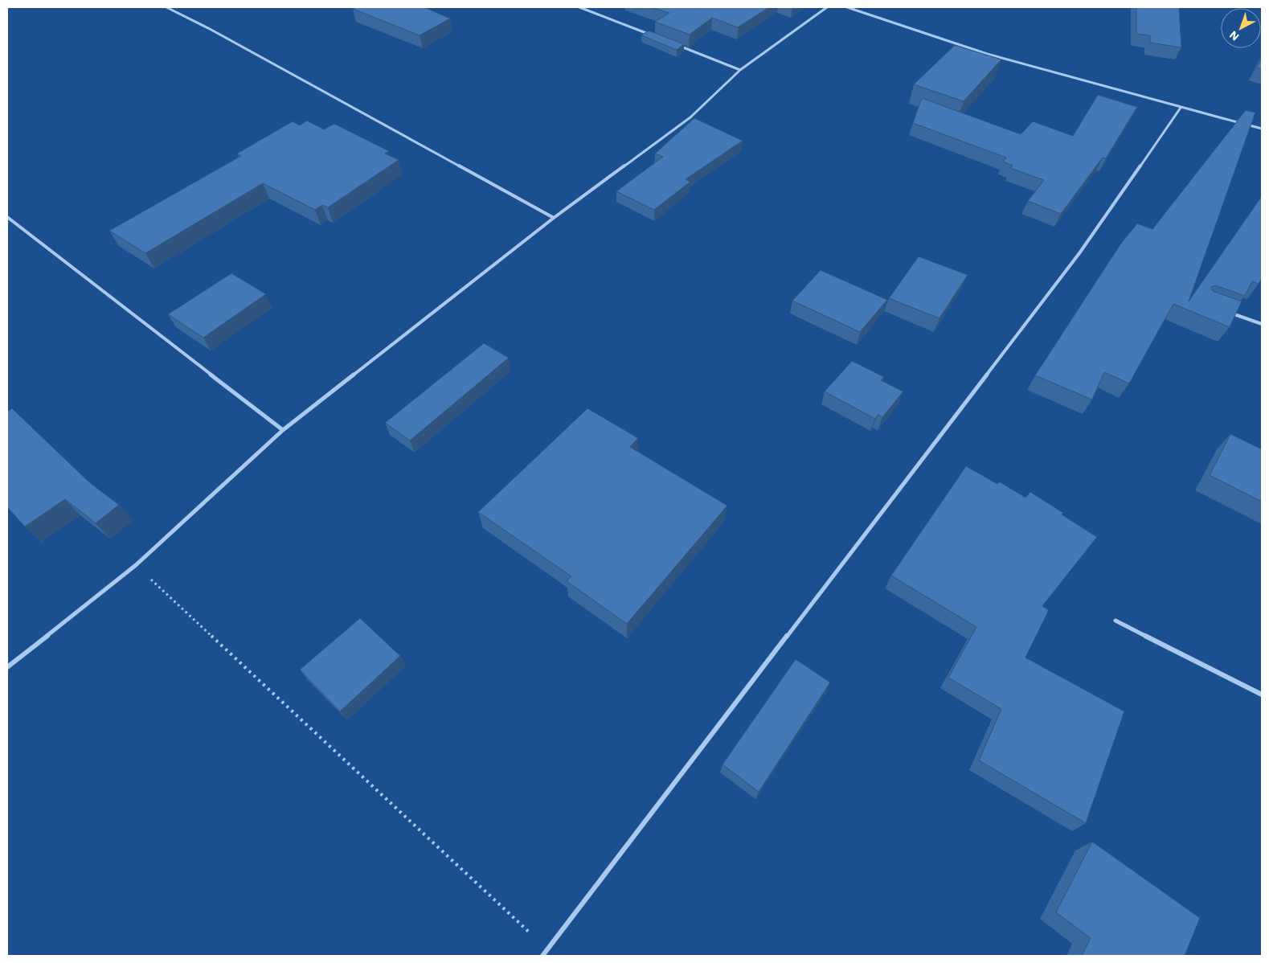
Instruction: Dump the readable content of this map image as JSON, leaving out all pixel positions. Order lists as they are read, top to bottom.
{
  "north": "bottom left"
}
